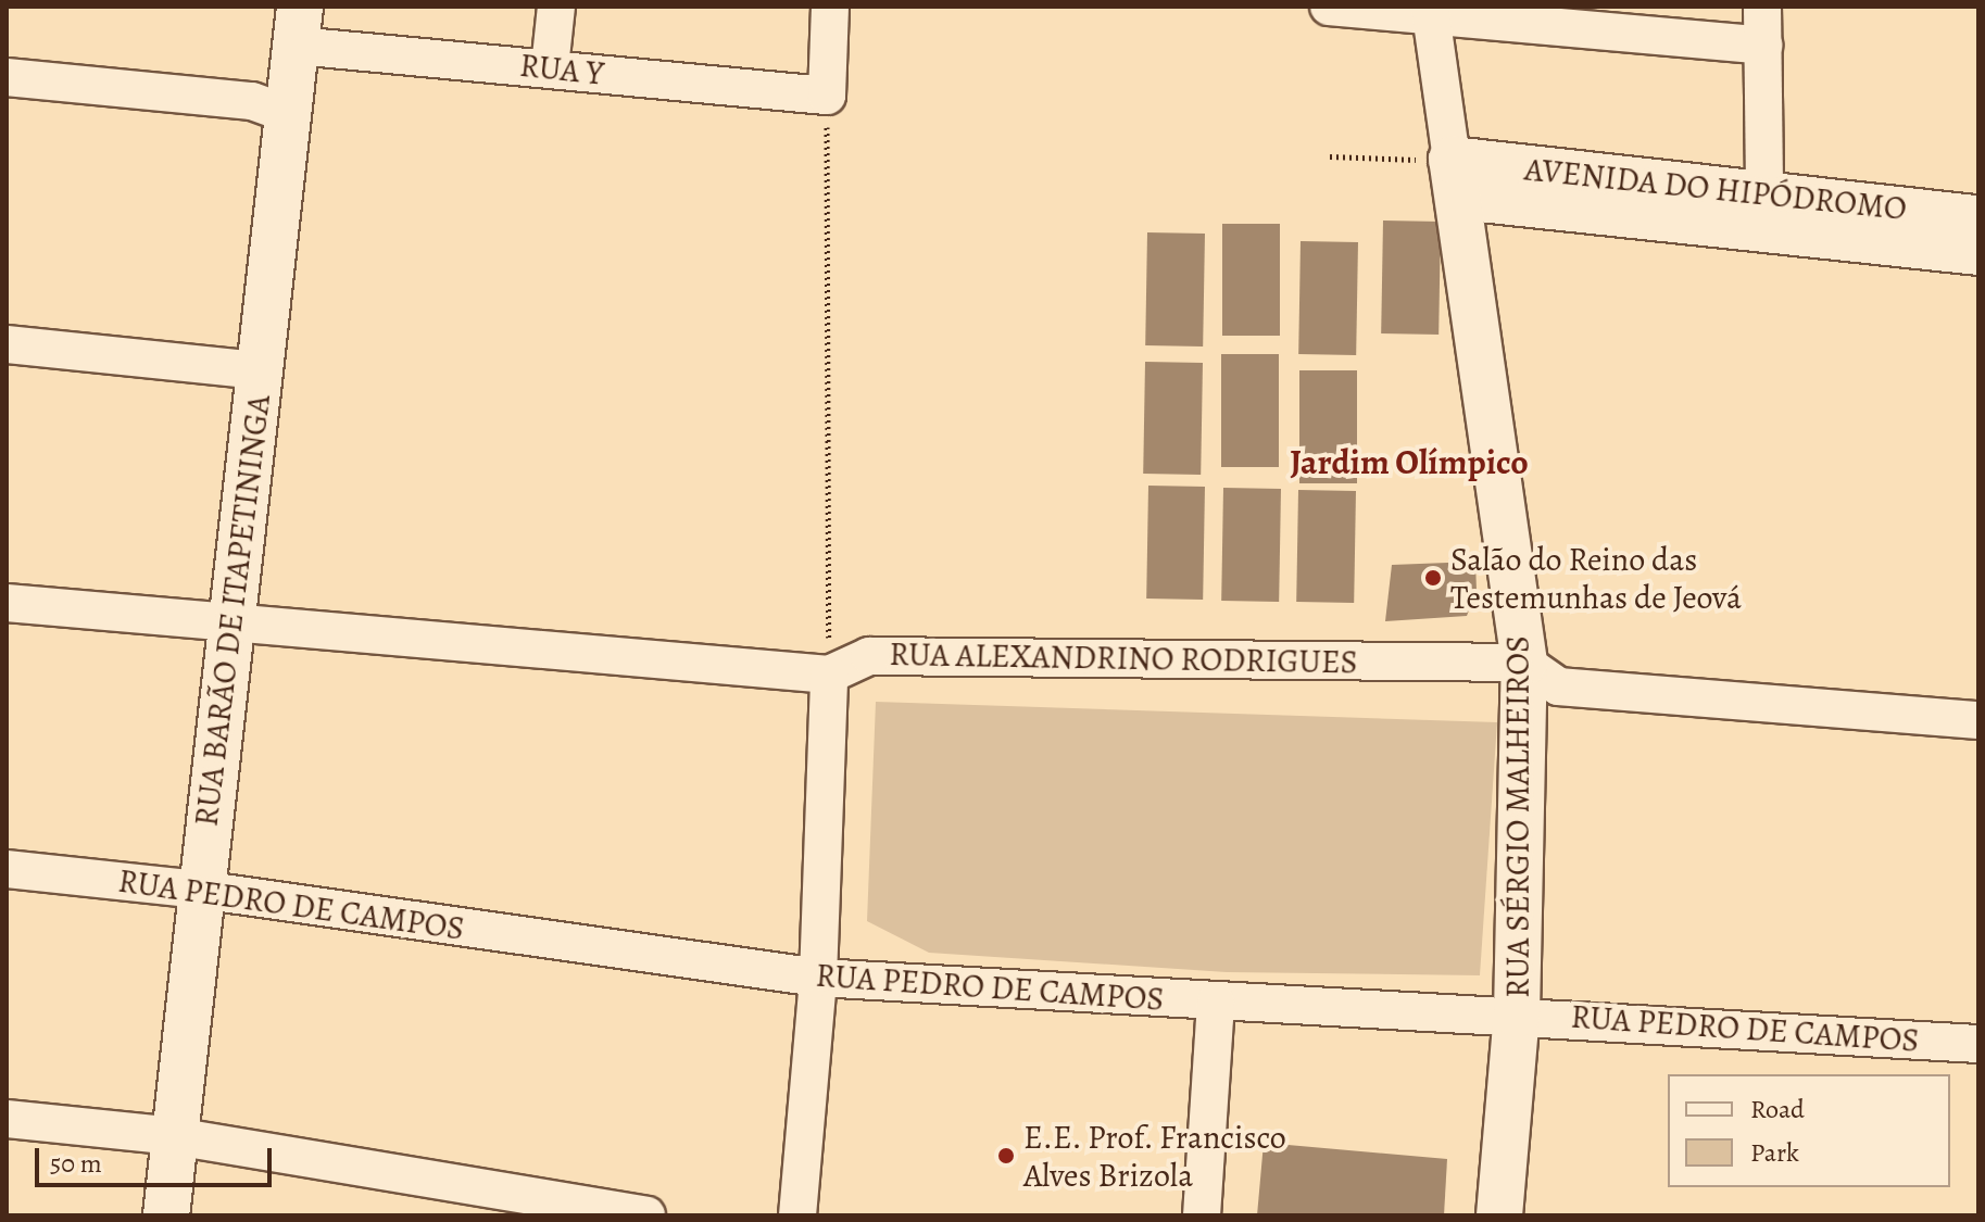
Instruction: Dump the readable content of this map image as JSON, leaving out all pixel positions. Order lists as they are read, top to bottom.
{
  "streets": {
    "street": [
      "RUA Y",
      "AVENIDA DO HIPÓDROMO",
      "RUA BARÃO DE ITAPETININGA",
      "RUA ALEXANDRINO RODRIGUES",
      "RUA SÉRGIO MALHEIROS",
      "RUA PEDRO DE CAMPOS"
    ]
  },
  "crossings": [
    ["RUA Y", "RUA BARÃO DE ITAPETININGA"],
    ["AVENIDA DO HIPÓDROMO", "RUA SÉRGIO MALHEIROS"],
    ["RUA BARÃO DE ITAPETININGA", "RUA ALEXANDRINO RODRIGUES"],
    ["RUA BARÃO DE ITAPETININGA", "RUA PEDRO DE CAMPOS"],
    ["RUA ALEXANDRINO RODRIGUES", "RUA SÉRGIO MALHEIROS"],
    ["RUA SÉRGIO MALHEIROS", "RUA PEDRO DE CAMPOS"]
  ],
  "districts": ["Jardim Olímpico"],
  "places": ["Salão do Reino das Testemunhas de Jeová", "E.E. Prof. Francisco Alves Brizola"],
  "legend": ["Road", "Park"],
  "scale_bar": "50 m"
}
